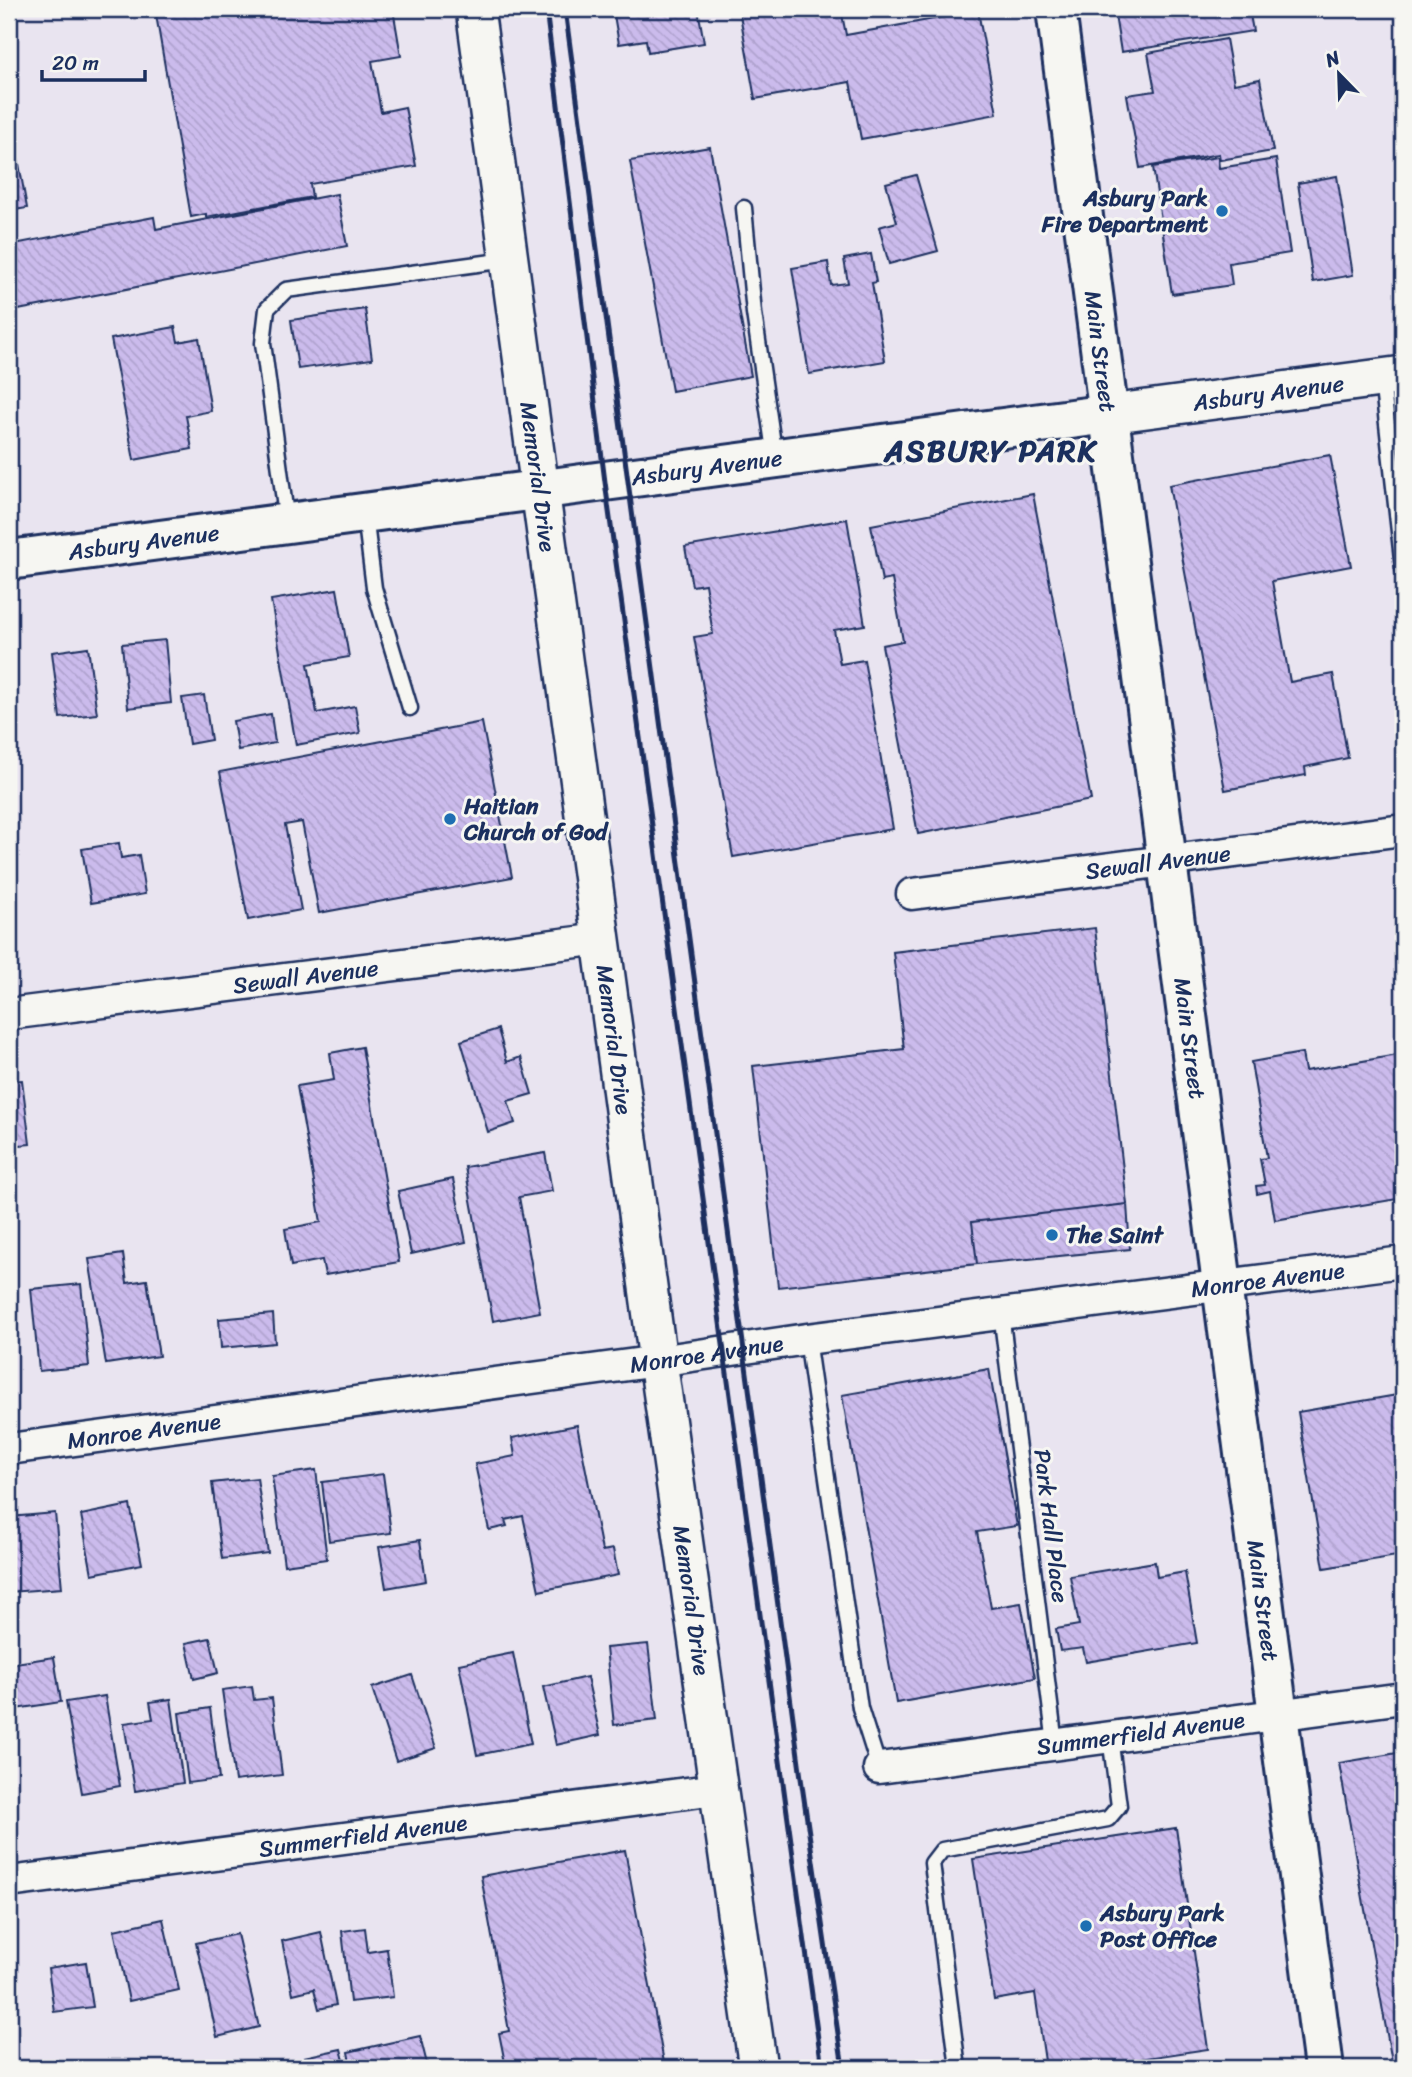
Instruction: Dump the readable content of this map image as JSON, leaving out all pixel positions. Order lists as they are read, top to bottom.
{
  "streets": {
    "main road": ["Main Street", "Asbury Avenue"],
    "street": [
      "Memorial Drive",
      "Sewall Avenue",
      "Monroe Avenue",
      "Summerfield Avenue"
    ],
    "lane": ["Park Hall Place"]
  },
  "crossings": [
    ["Main Street", "Asbury Avenue"],
    ["Main Street", "Sewall Avenue"],
    ["Main Street", "Monroe Avenue"],
    ["Main Street", "Summerfield Avenue"],
    ["Asbury Avenue", "Memorial Drive"],
    ["Memorial Drive", "Sewall Avenue"],
    ["Memorial Drive", "Monroe Avenue"],
    ["Memorial Drive", "Summerfield Avenue"],
    ["Monroe Avenue", "Park Hall Place"],
    ["Park Hall Place", "Summerfield Avenue"]
  ],
  "districts": ["ASBURY PARK"],
  "places": [
    "Asbury Park Fire Department",
    "Haitian Church of God",
    "The Saint",
    "Asbury Park Post Office"
  ],
  "scale_bar": "20 m",
  "north": "top left"
}
